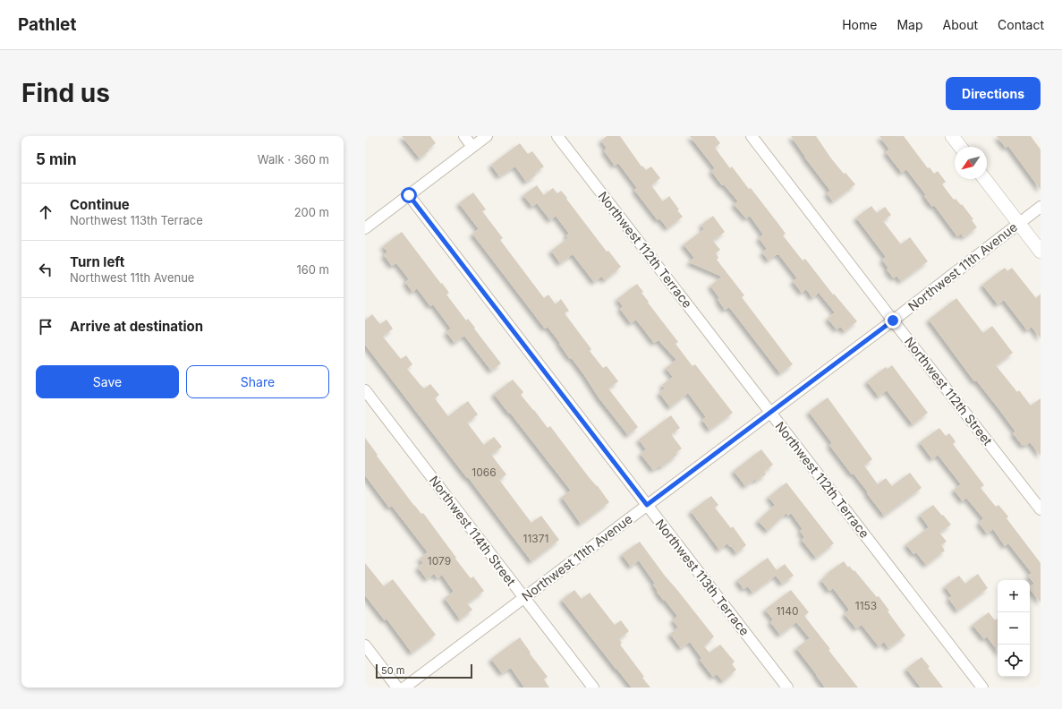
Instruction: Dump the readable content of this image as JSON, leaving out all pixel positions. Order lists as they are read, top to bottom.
{
  "streets": {
    "street": [
      "Northwest 112th Terrace",
      "Northwest 11th Avenue",
      "Northwest 112th Street",
      "Northwest 114th Street",
      "Northwest 113th Terrace"
    ]
  },
  "crossings": [
    ["Northwest 112th Terrace", "Northwest 11th Avenue"],
    ["Northwest 11th Avenue", "Northwest 112th Street"],
    ["Northwest 11th Avenue", "Northwest 114th Street"],
    ["Northwest 11th Avenue", "Northwest 113th Terrace"]
  ],
  "house_numbers": [
    "1066",
    "11371",
    "1079",
    "1153",
    "1140"
  ],
  "scale_bar": "50 m",
  "north": "bottom left",
  "page": {
    "header": "Pathlet",
    "nav": [
      "Home",
      "Map",
      "About",
      "Contact"
    ],
    "buttons": [
      "Directions",
      ["Save", "Share"]
    ],
    "title": "Find us",
    "heading": ["5 min", "Walk · 360 m"],
    "list": [
      ["Continue", "Northwest 113th Terrace", "200 m"],
      ["Turn left", "Northwest 11th Avenue", "160 m"],
      "Arrive at destination"
    ],
    "map_buttons": ["+", "−"],
    "scale": "50 m"
  }
}
